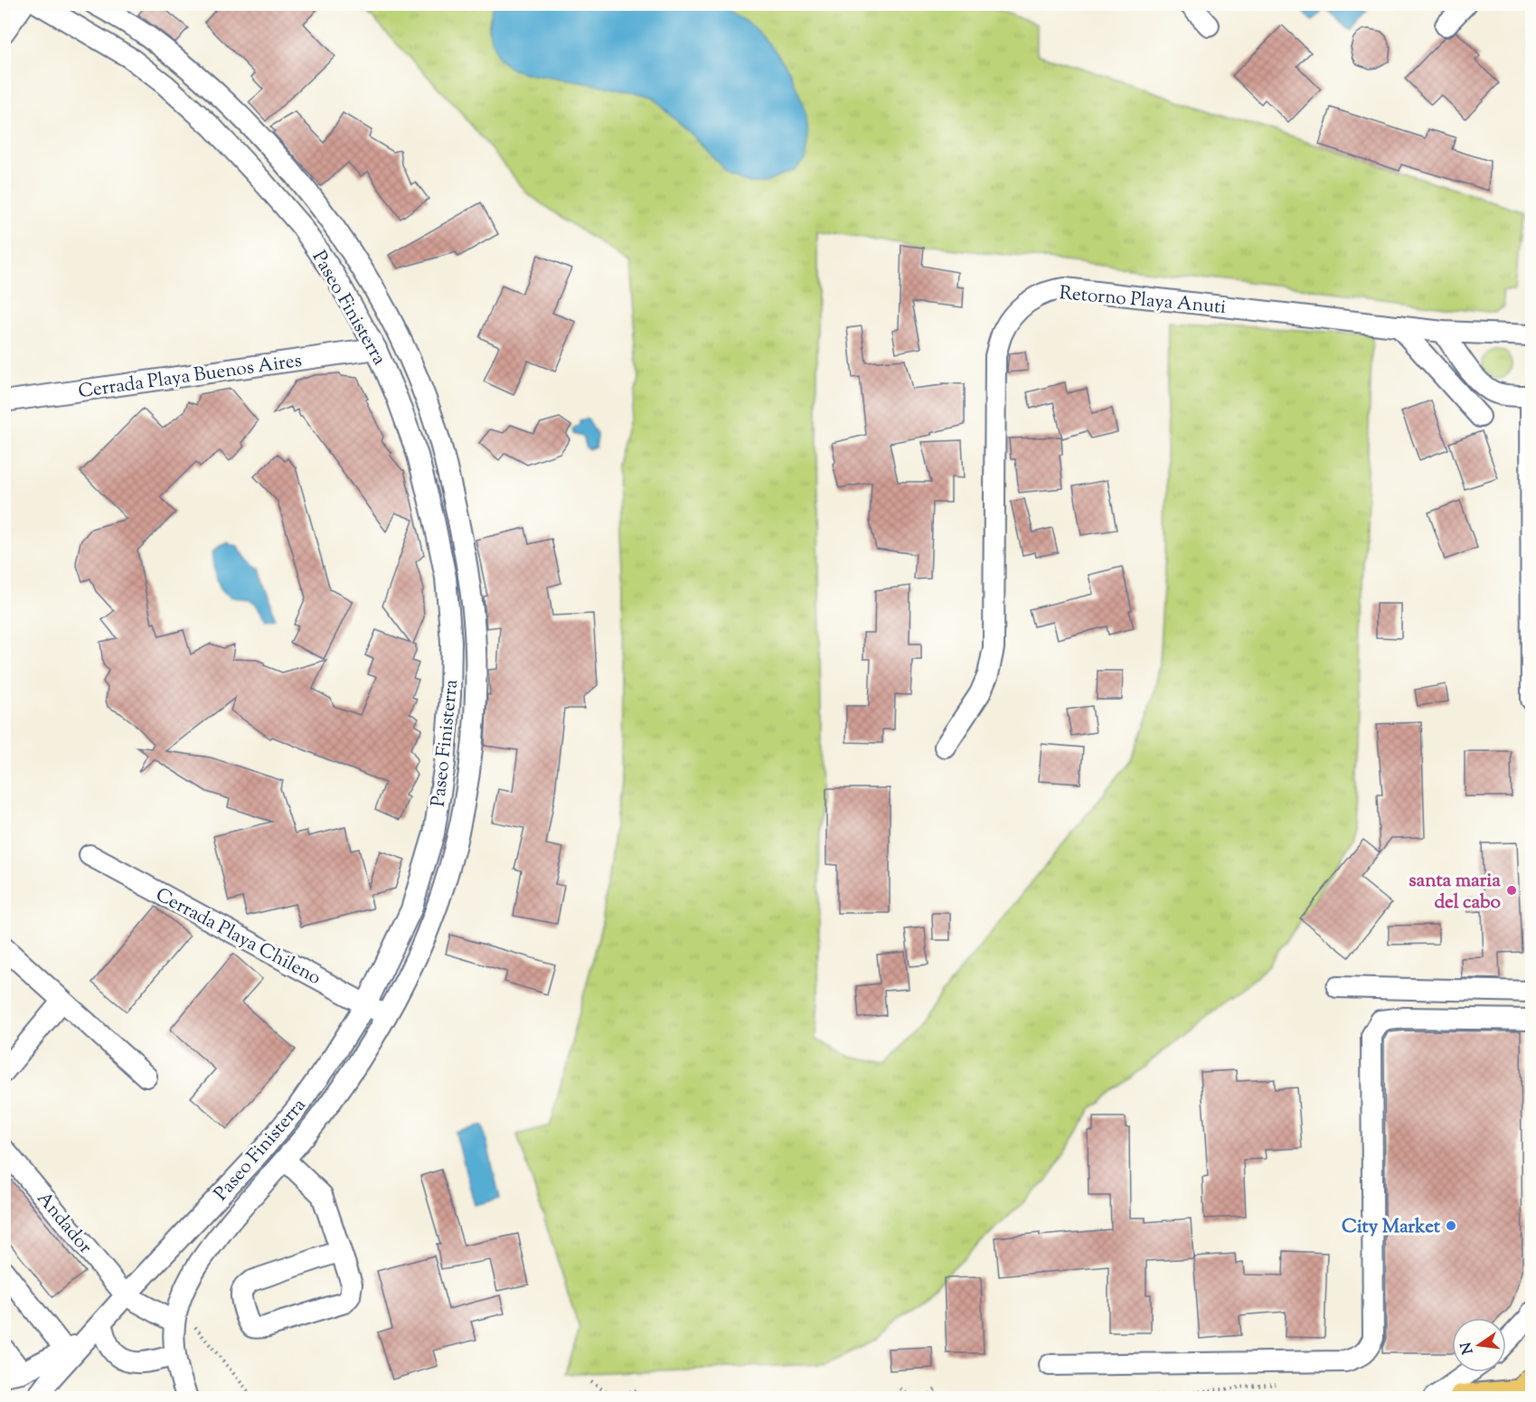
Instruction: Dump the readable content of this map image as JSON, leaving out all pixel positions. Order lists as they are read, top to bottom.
{
  "streets": {
    "street": [
      "Retorno Playa Anuti",
      "Paseo Finisterra",
      "Cerrada Playa Buenos Aires",
      "Cerrada Playa Chileno",
      "Andador"
    ]
  },
  "crossings": [
    ["Paseo Finisterra", "Cerrada Playa Buenos Aires"],
    ["Paseo Finisterra", "Cerrada Playa Chileno"],
    ["Paseo Finisterra", "Andador"]
  ],
  "places": ["santa maria del cabo", "City Market"],
  "north": "left"
}
